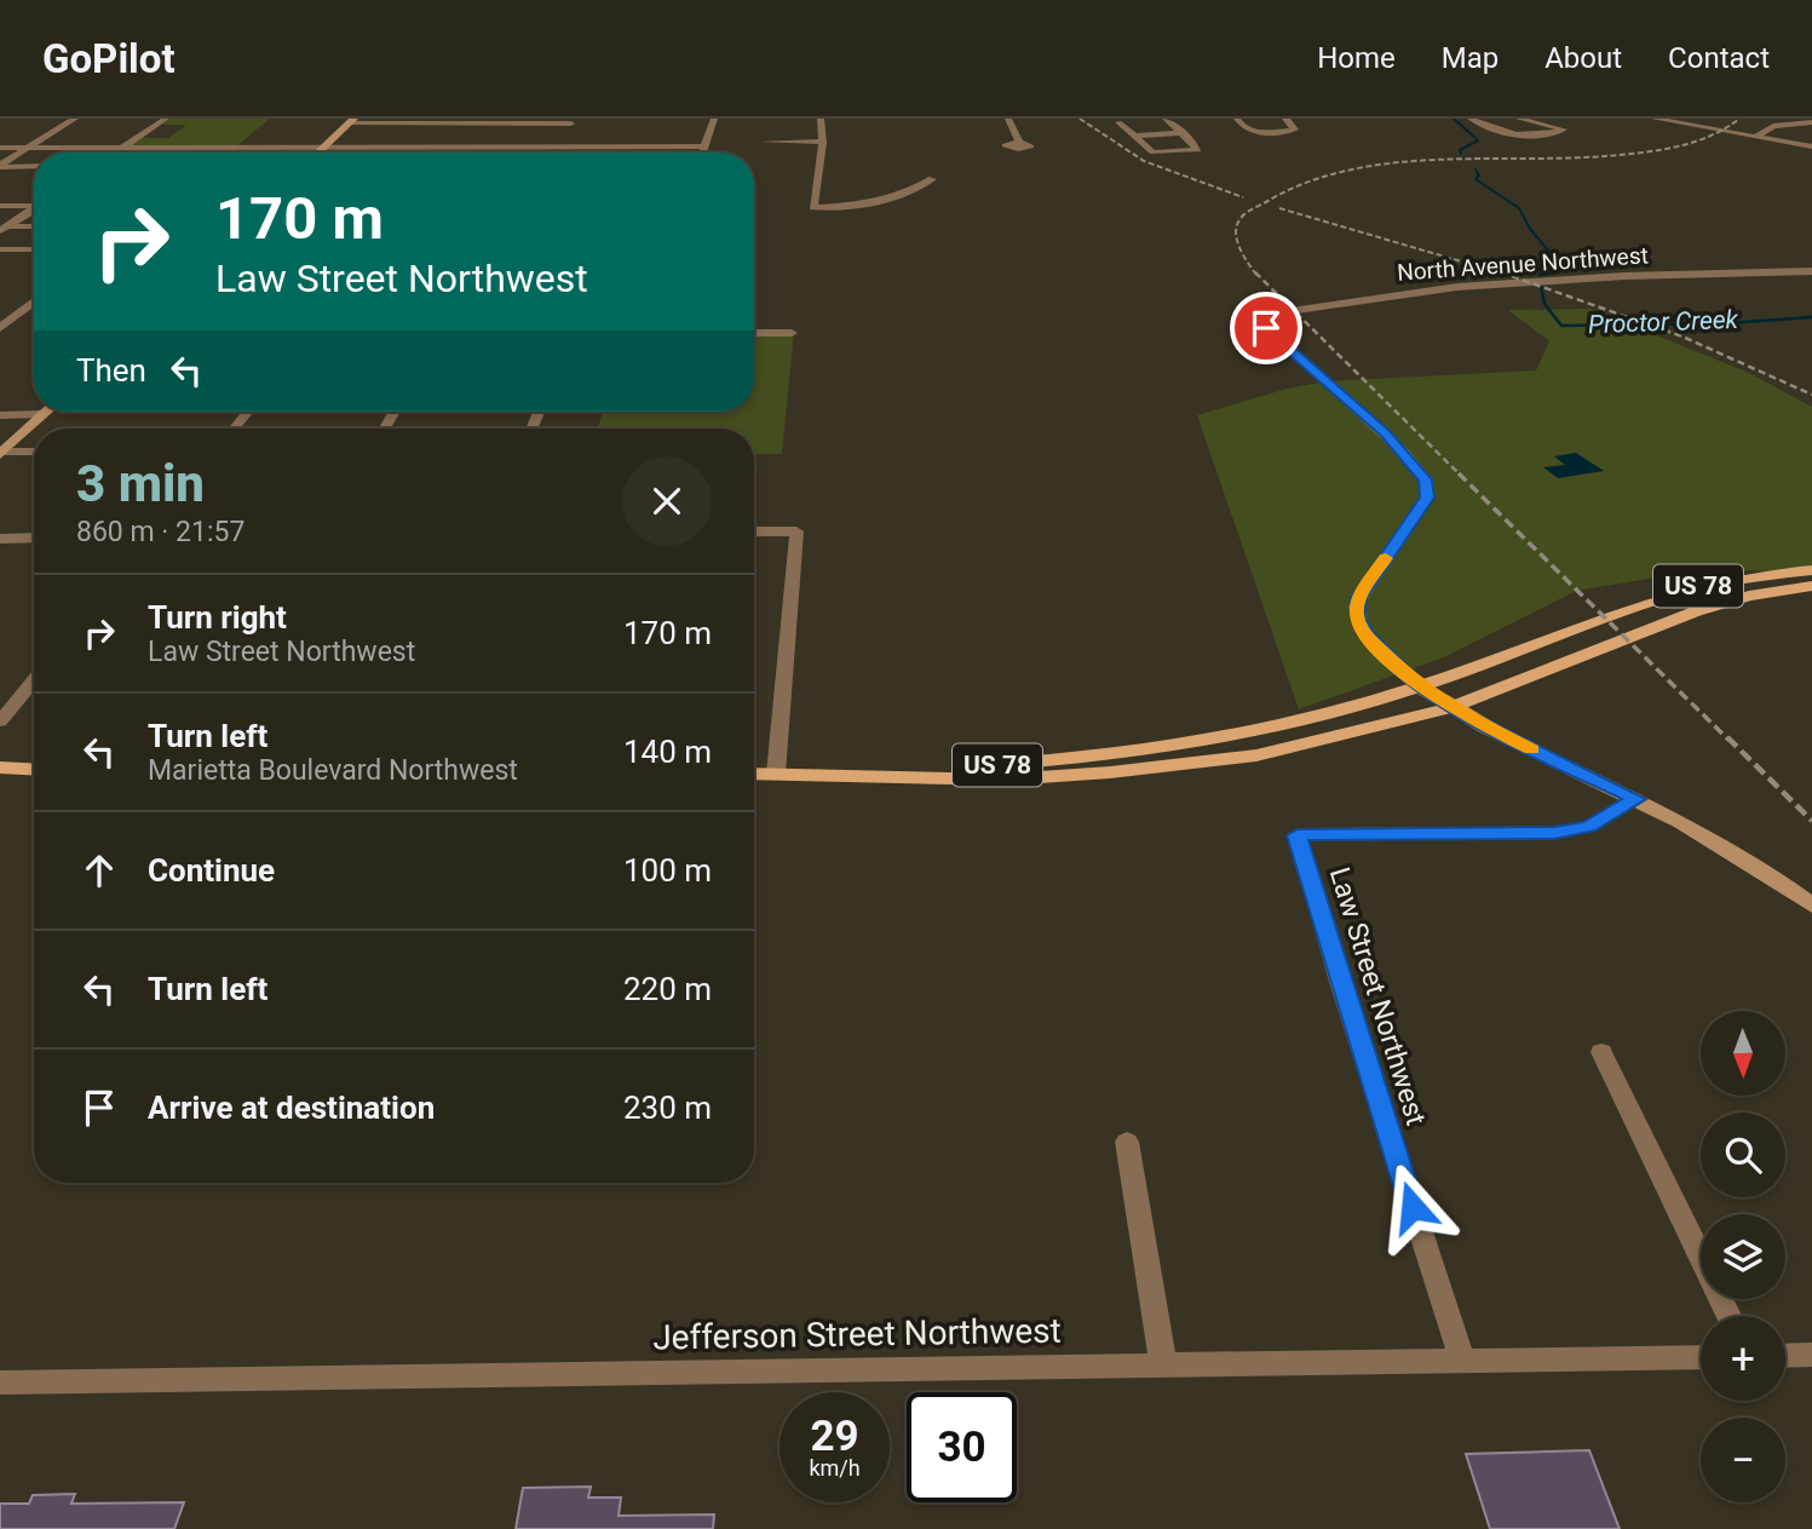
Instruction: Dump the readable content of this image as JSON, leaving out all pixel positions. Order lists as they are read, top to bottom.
{
  "streets": {
    "main road": ["US 78"],
    "street": ["North Avenue Northwest", "Law Street Northwest", "Jefferson Street Northwest"]
  },
  "crossings": [
    ["North Avenue Northwest", "US 78"],
    ["Law Street Northwest", "Jefferson Street Northwest"]
  ],
  "water": ["Proctor Creek"],
  "north": "bottom",
  "page": {
    "header": "GoPilot",
    "nav": [
      "Home",
      "Map",
      "About",
      "Contact"
    ],
    "turn": ["170 m", "Law Street Northwest"],
    "then": "Then",
    "heading": ["3 min", "860 m · 21:57"],
    "list": [
      {
        "name": "Turn right",
        "note": "Law Street Northwest",
        "value": "170 m"
      },
      {
        "name": "Turn left",
        "note": "Marietta Boulevard Northwest",
        "value": "140 m"
      },
      {
        "name": "Continue",
        "value": "100 m"
      },
      {
        "name": "Turn left",
        "value": "220 m"
      },
      {
        "name": "Arrive at destination",
        "value": "230 m"
      }
    ],
    "map_buttons": ["+", "−"],
    "speed": "29 km/h",
    "limit": "30"
  }
}
